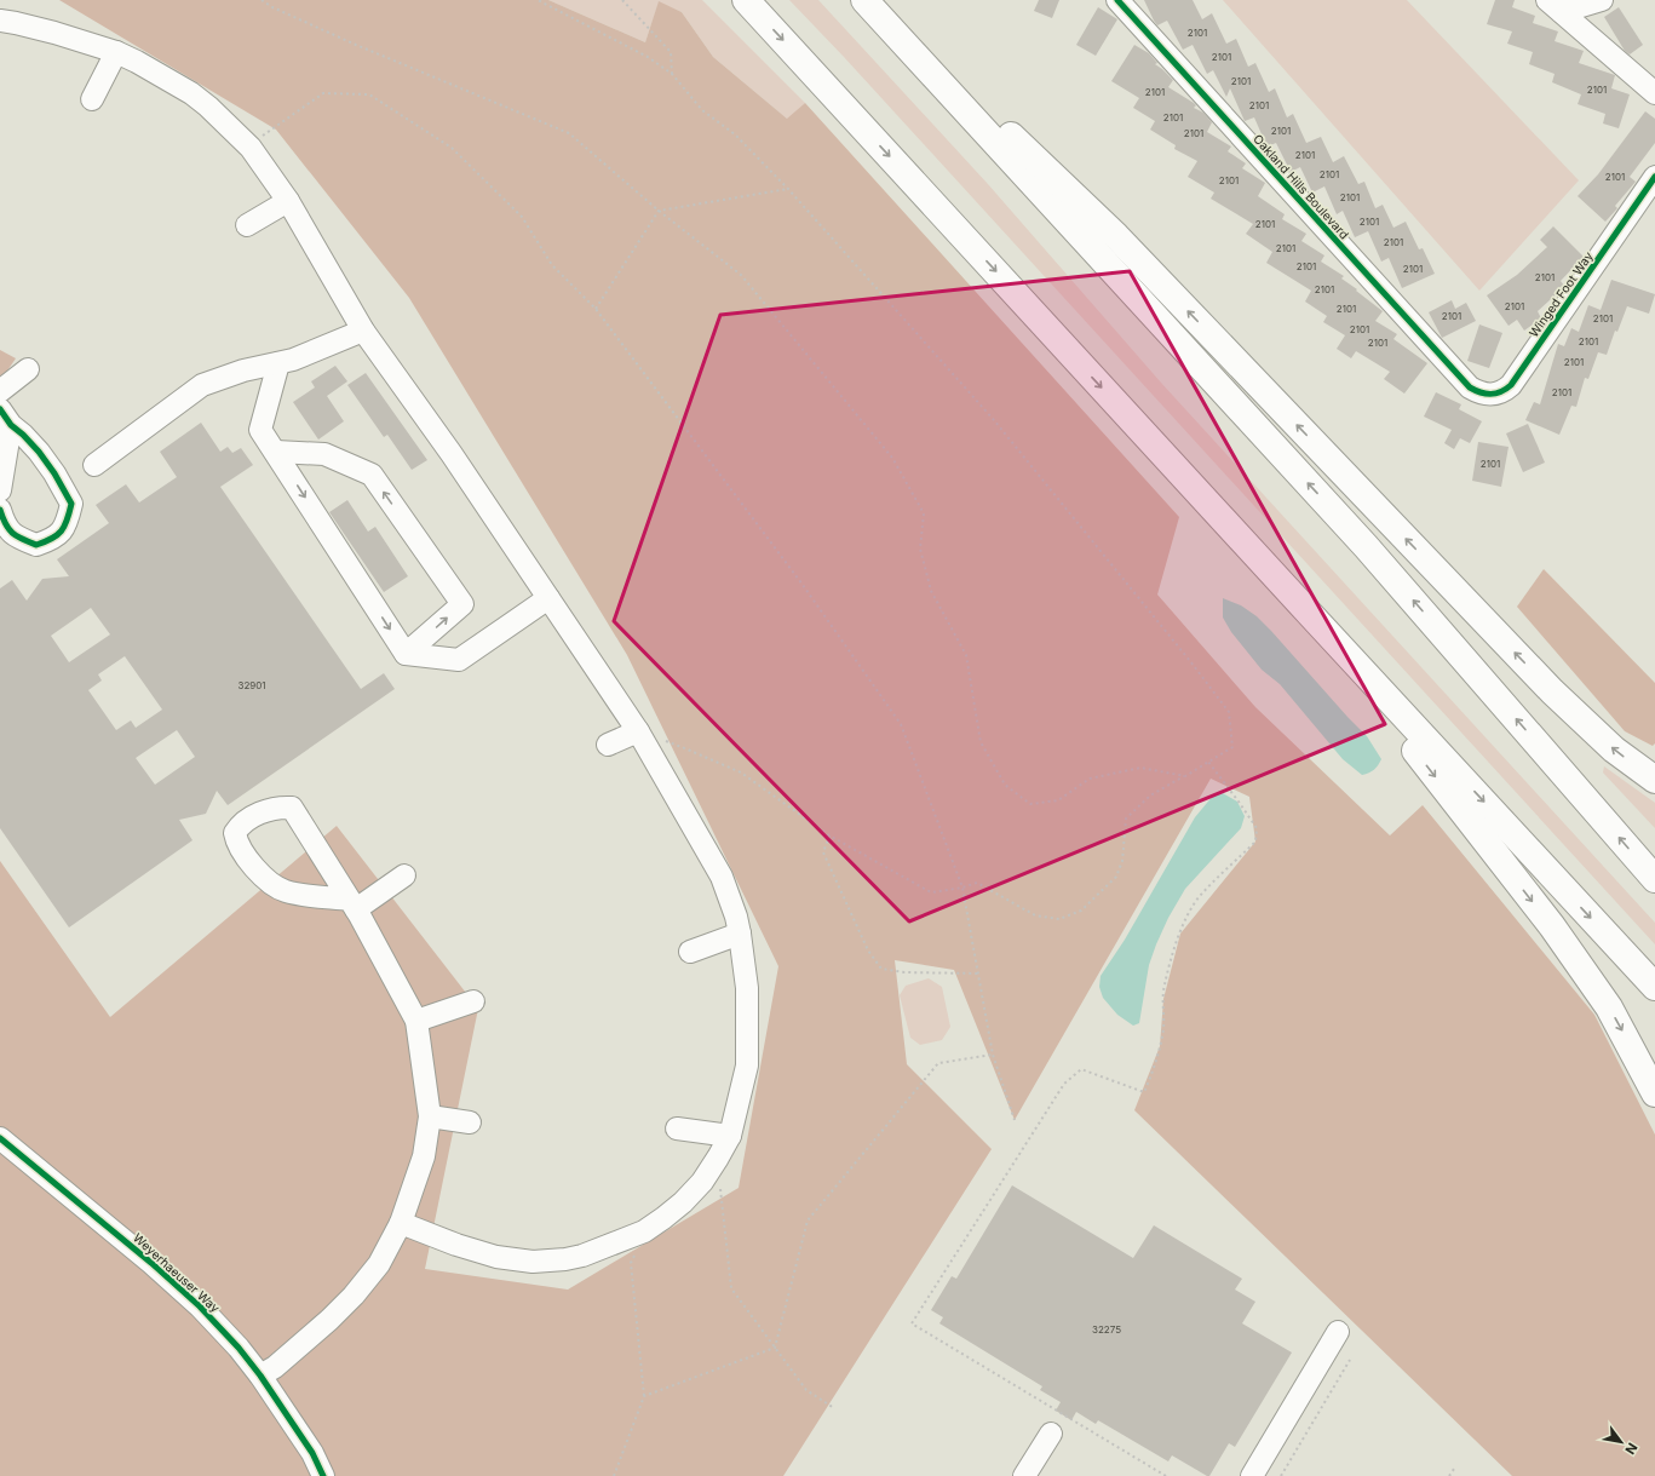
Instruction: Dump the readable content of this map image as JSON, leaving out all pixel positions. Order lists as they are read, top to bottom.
{
  "streets": {
    "street": ["Oakland Hills Boulevard", "Winged Foot Way", "Weyerhaeuser Way"]
  },
  "crossings": [
    ["Oakland Hills Boulevard", "Winged Foot Way"]
  ],
  "house_numbers": [
    "2101",
    "2101",
    "2101",
    "2101",
    "2101",
    "2101",
    "2101",
    "2101",
    "2101",
    "2101",
    "2101",
    "2101",
    "2101",
    "2101",
    "2101",
    "2101",
    "2101",
    "2101",
    "2101",
    "2101",
    "2101",
    "2101",
    "2101",
    "2101",
    "2101",
    "2101",
    "2101",
    "2101",
    "2101",
    "2101",
    "2101",
    "2101",
    "32901",
    "32275"
  ],
  "north": "bottom right"
}
